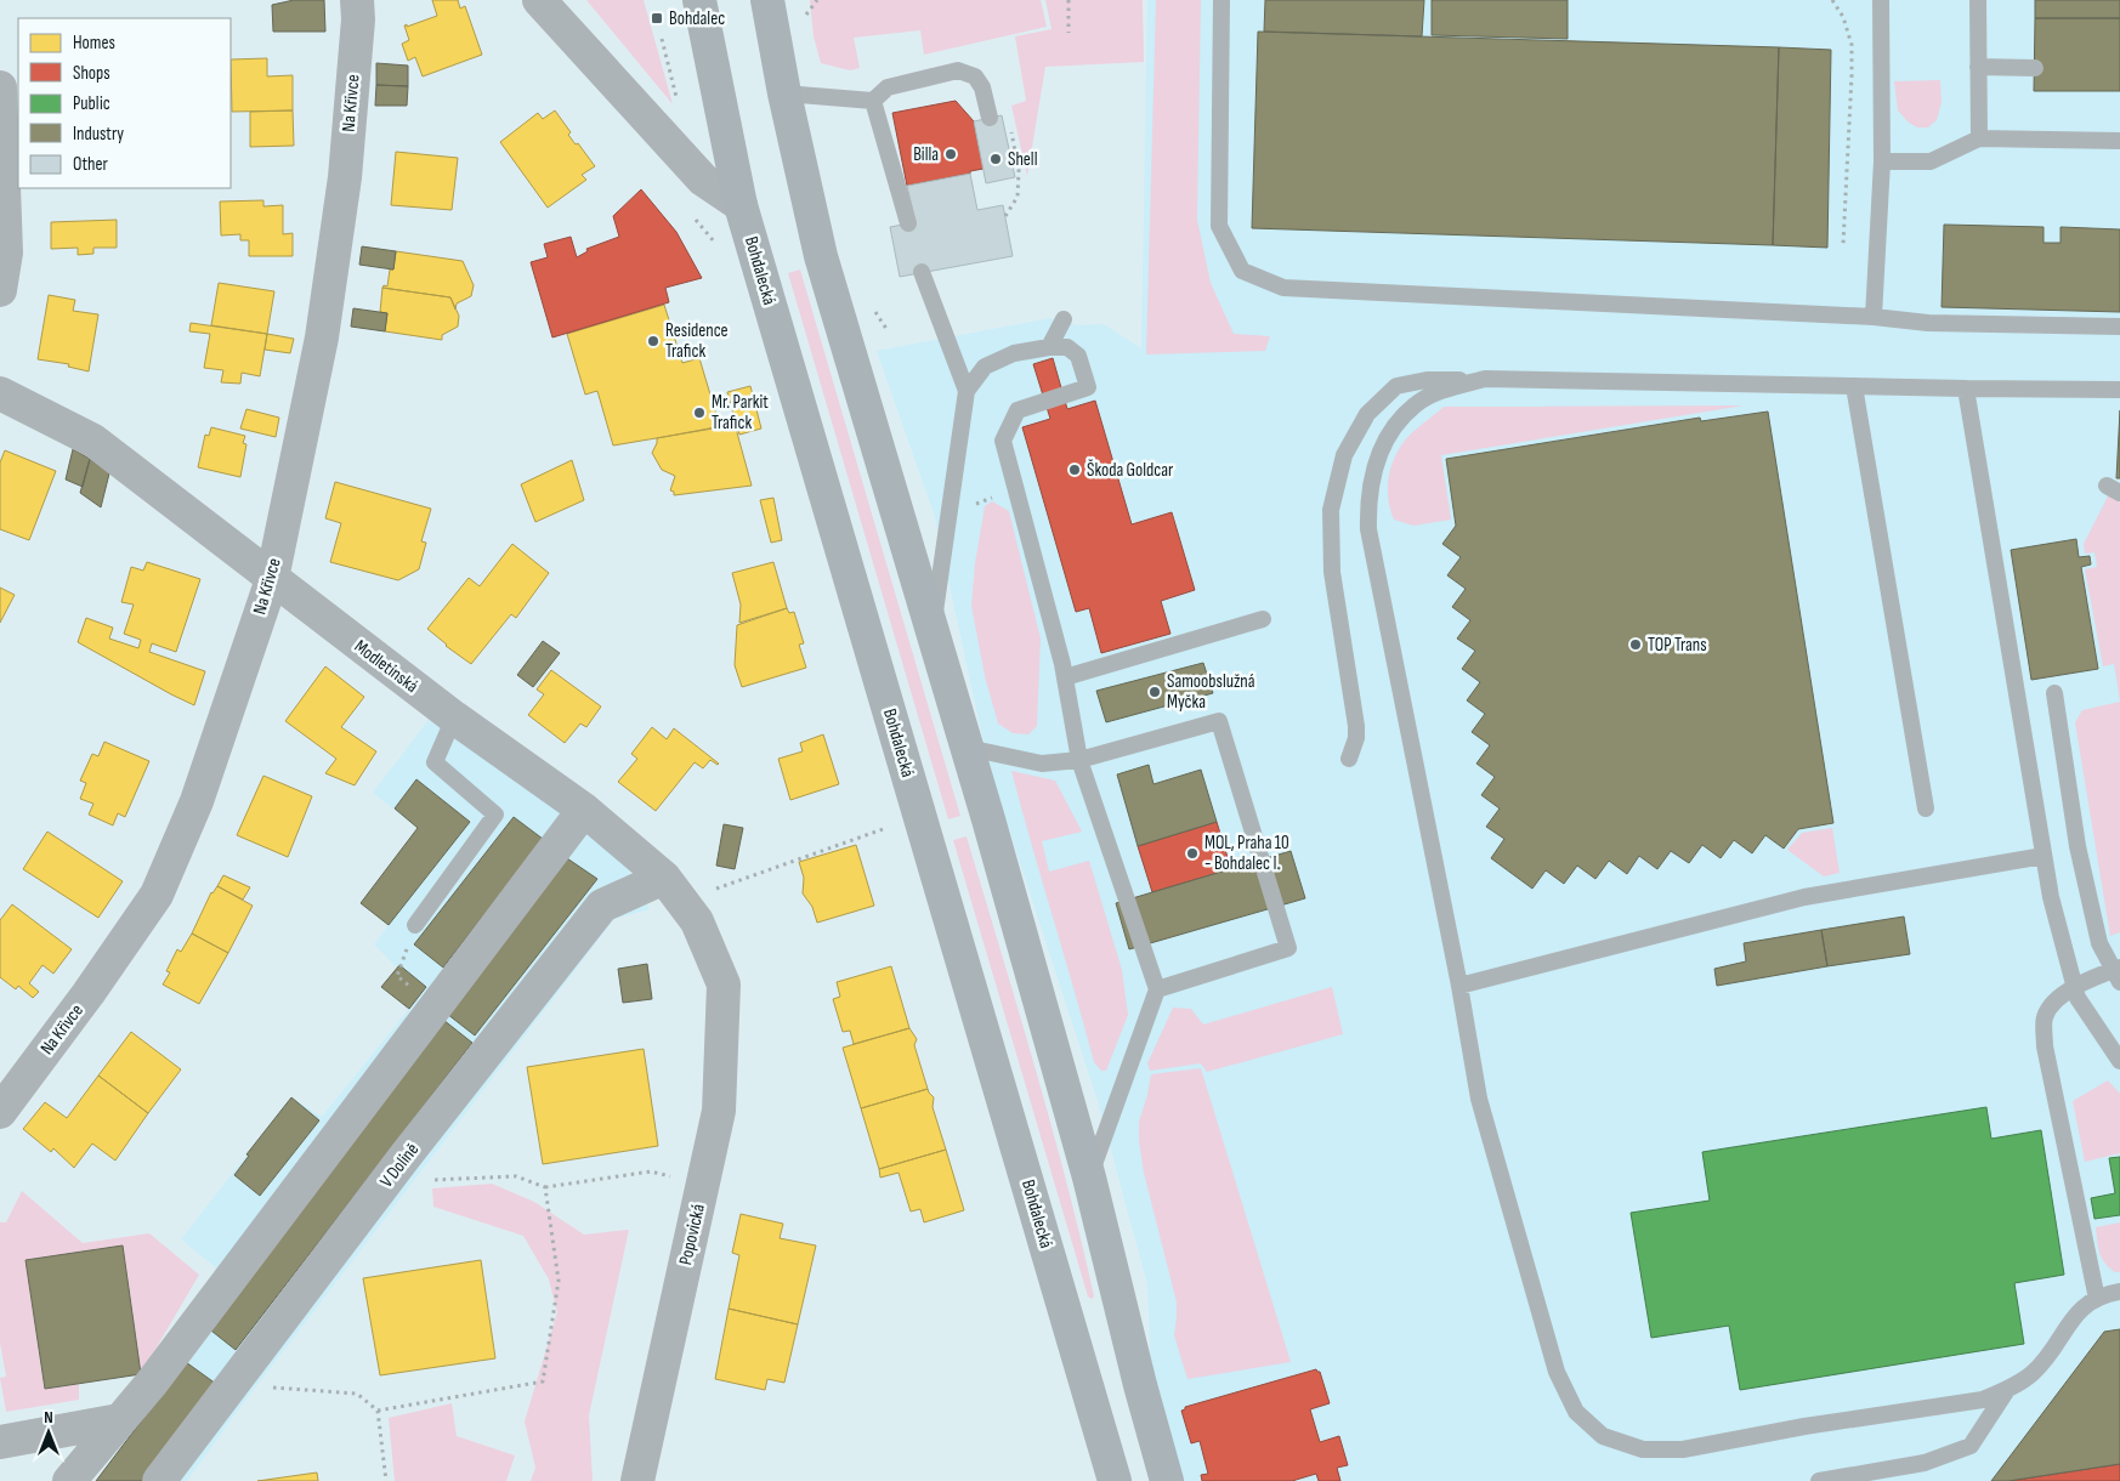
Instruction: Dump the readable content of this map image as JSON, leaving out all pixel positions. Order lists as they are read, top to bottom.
{
  "streets": {
    "main road": ["Bohdalecká"],
    "street": [
      "Na Křivce",
      "Modletínská",
      "V Dolině",
      "Popovická"
    ]
  },
  "crossings": [
    ["Na Křivce", "Modletínská"],
    ["Modletínská", "V Dolině"],
    ["Modletínská", "Popovická"]
  ],
  "places": {
    "transit": ["Bohdalec"],
    "other": [
      "Billa",
      "Shell",
      "Residence Trafick",
      "Mr. Parkit Trafick",
      "Škoda Goldcar",
      "TOP Trans",
      "Samoobslužná Myčka",
      "MOL, Praha 10 - Bohdalec I."
    ]
  },
  "legend": [
    "Homes",
    "Shops",
    "Public",
    "Industry",
    "Other"
  ],
  "north": "top"
}
